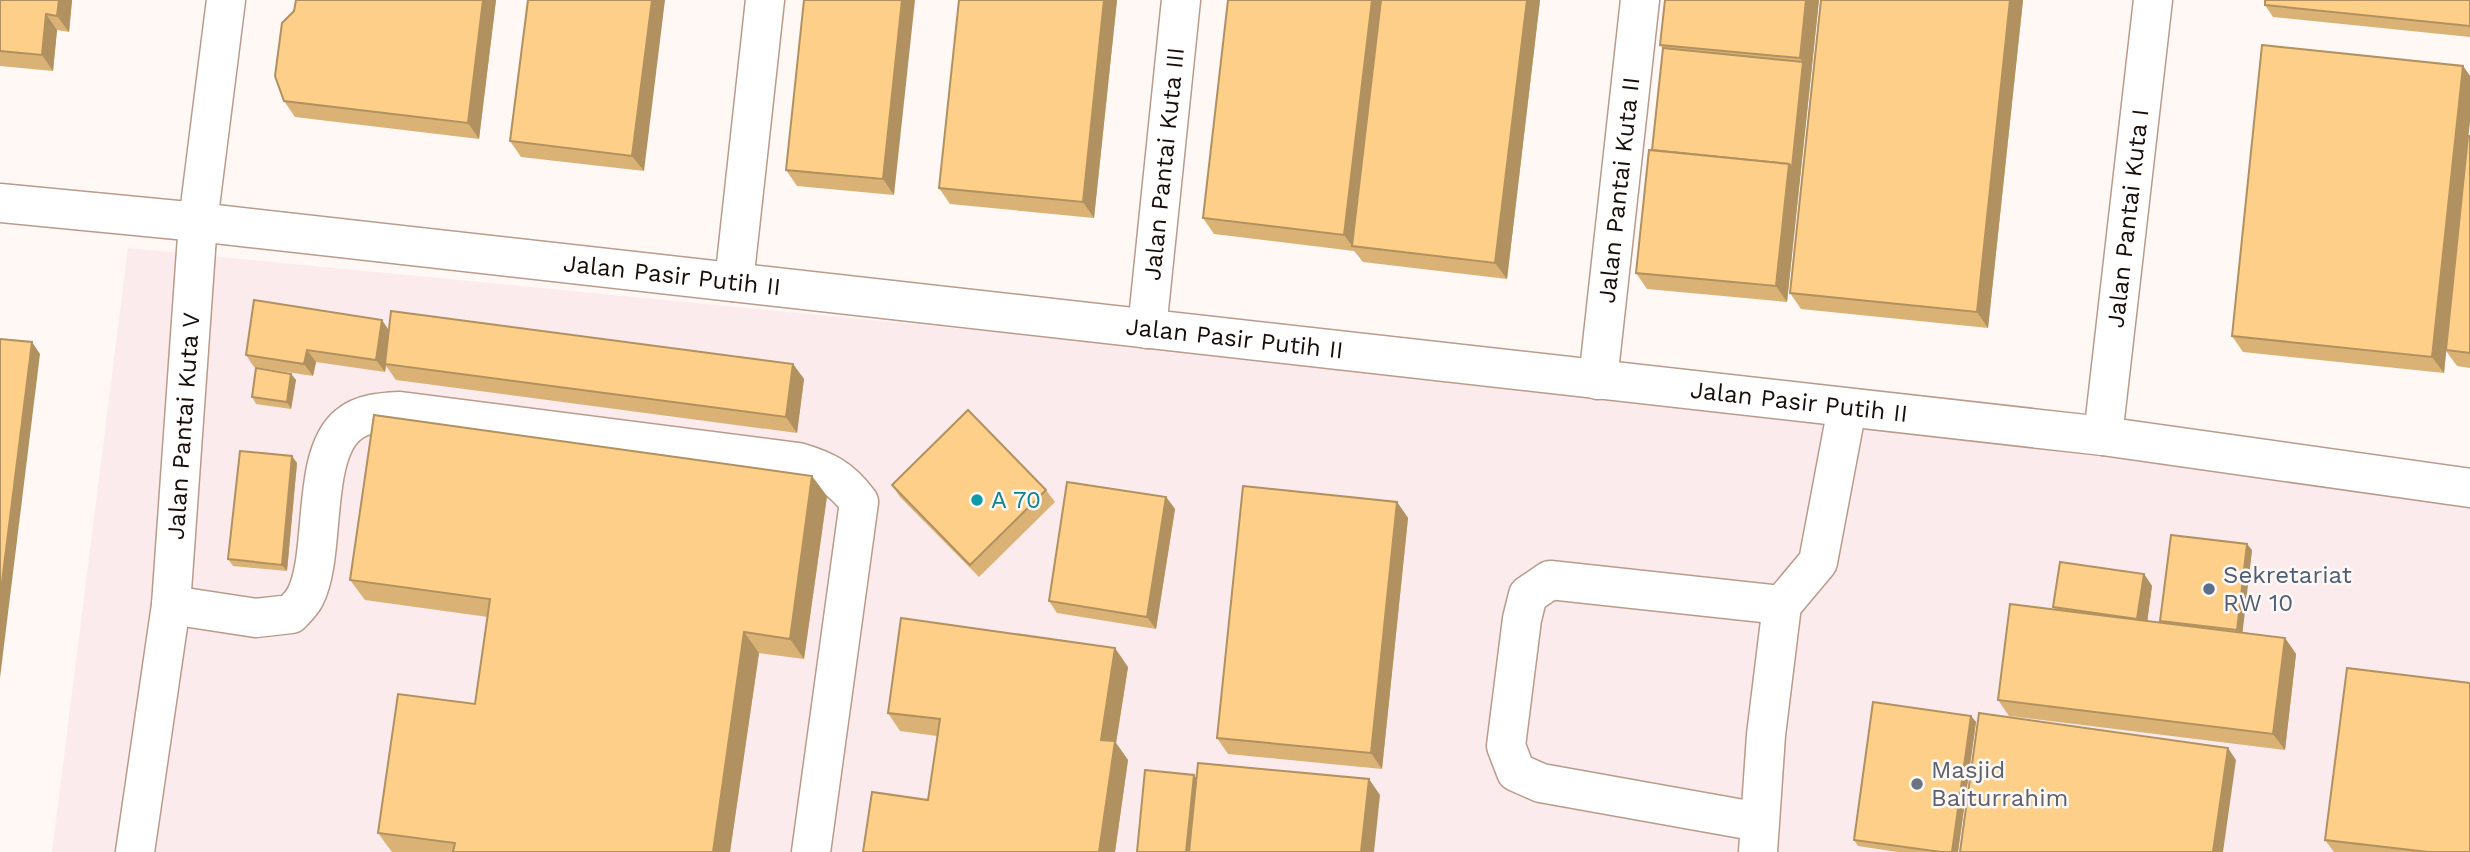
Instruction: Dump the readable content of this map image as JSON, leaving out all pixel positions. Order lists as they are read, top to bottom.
{
  "streets": {
    "street": [
      "Jalan Pantai Kuta III",
      "Jalan Pantai Kuta II",
      "Jalan Pantai Kuta I",
      "Jalan Pasir Putih II",
      "Jalan Pantai Kuta V"
    ]
  },
  "crossings": [
    ["Jalan Pantai Kuta III", "Jalan Pasir Putih II"],
    ["Jalan Pantai Kuta II", "Jalan Pasir Putih II"],
    ["Jalan Pantai Kuta I", "Jalan Pasir Putih II"],
    ["Jalan Pasir Putih II", "Jalan Pantai Kuta V"]
  ],
  "places": ["A 70", "Sekretariat RW 10", "Masjid Baiturrahim"]
}
